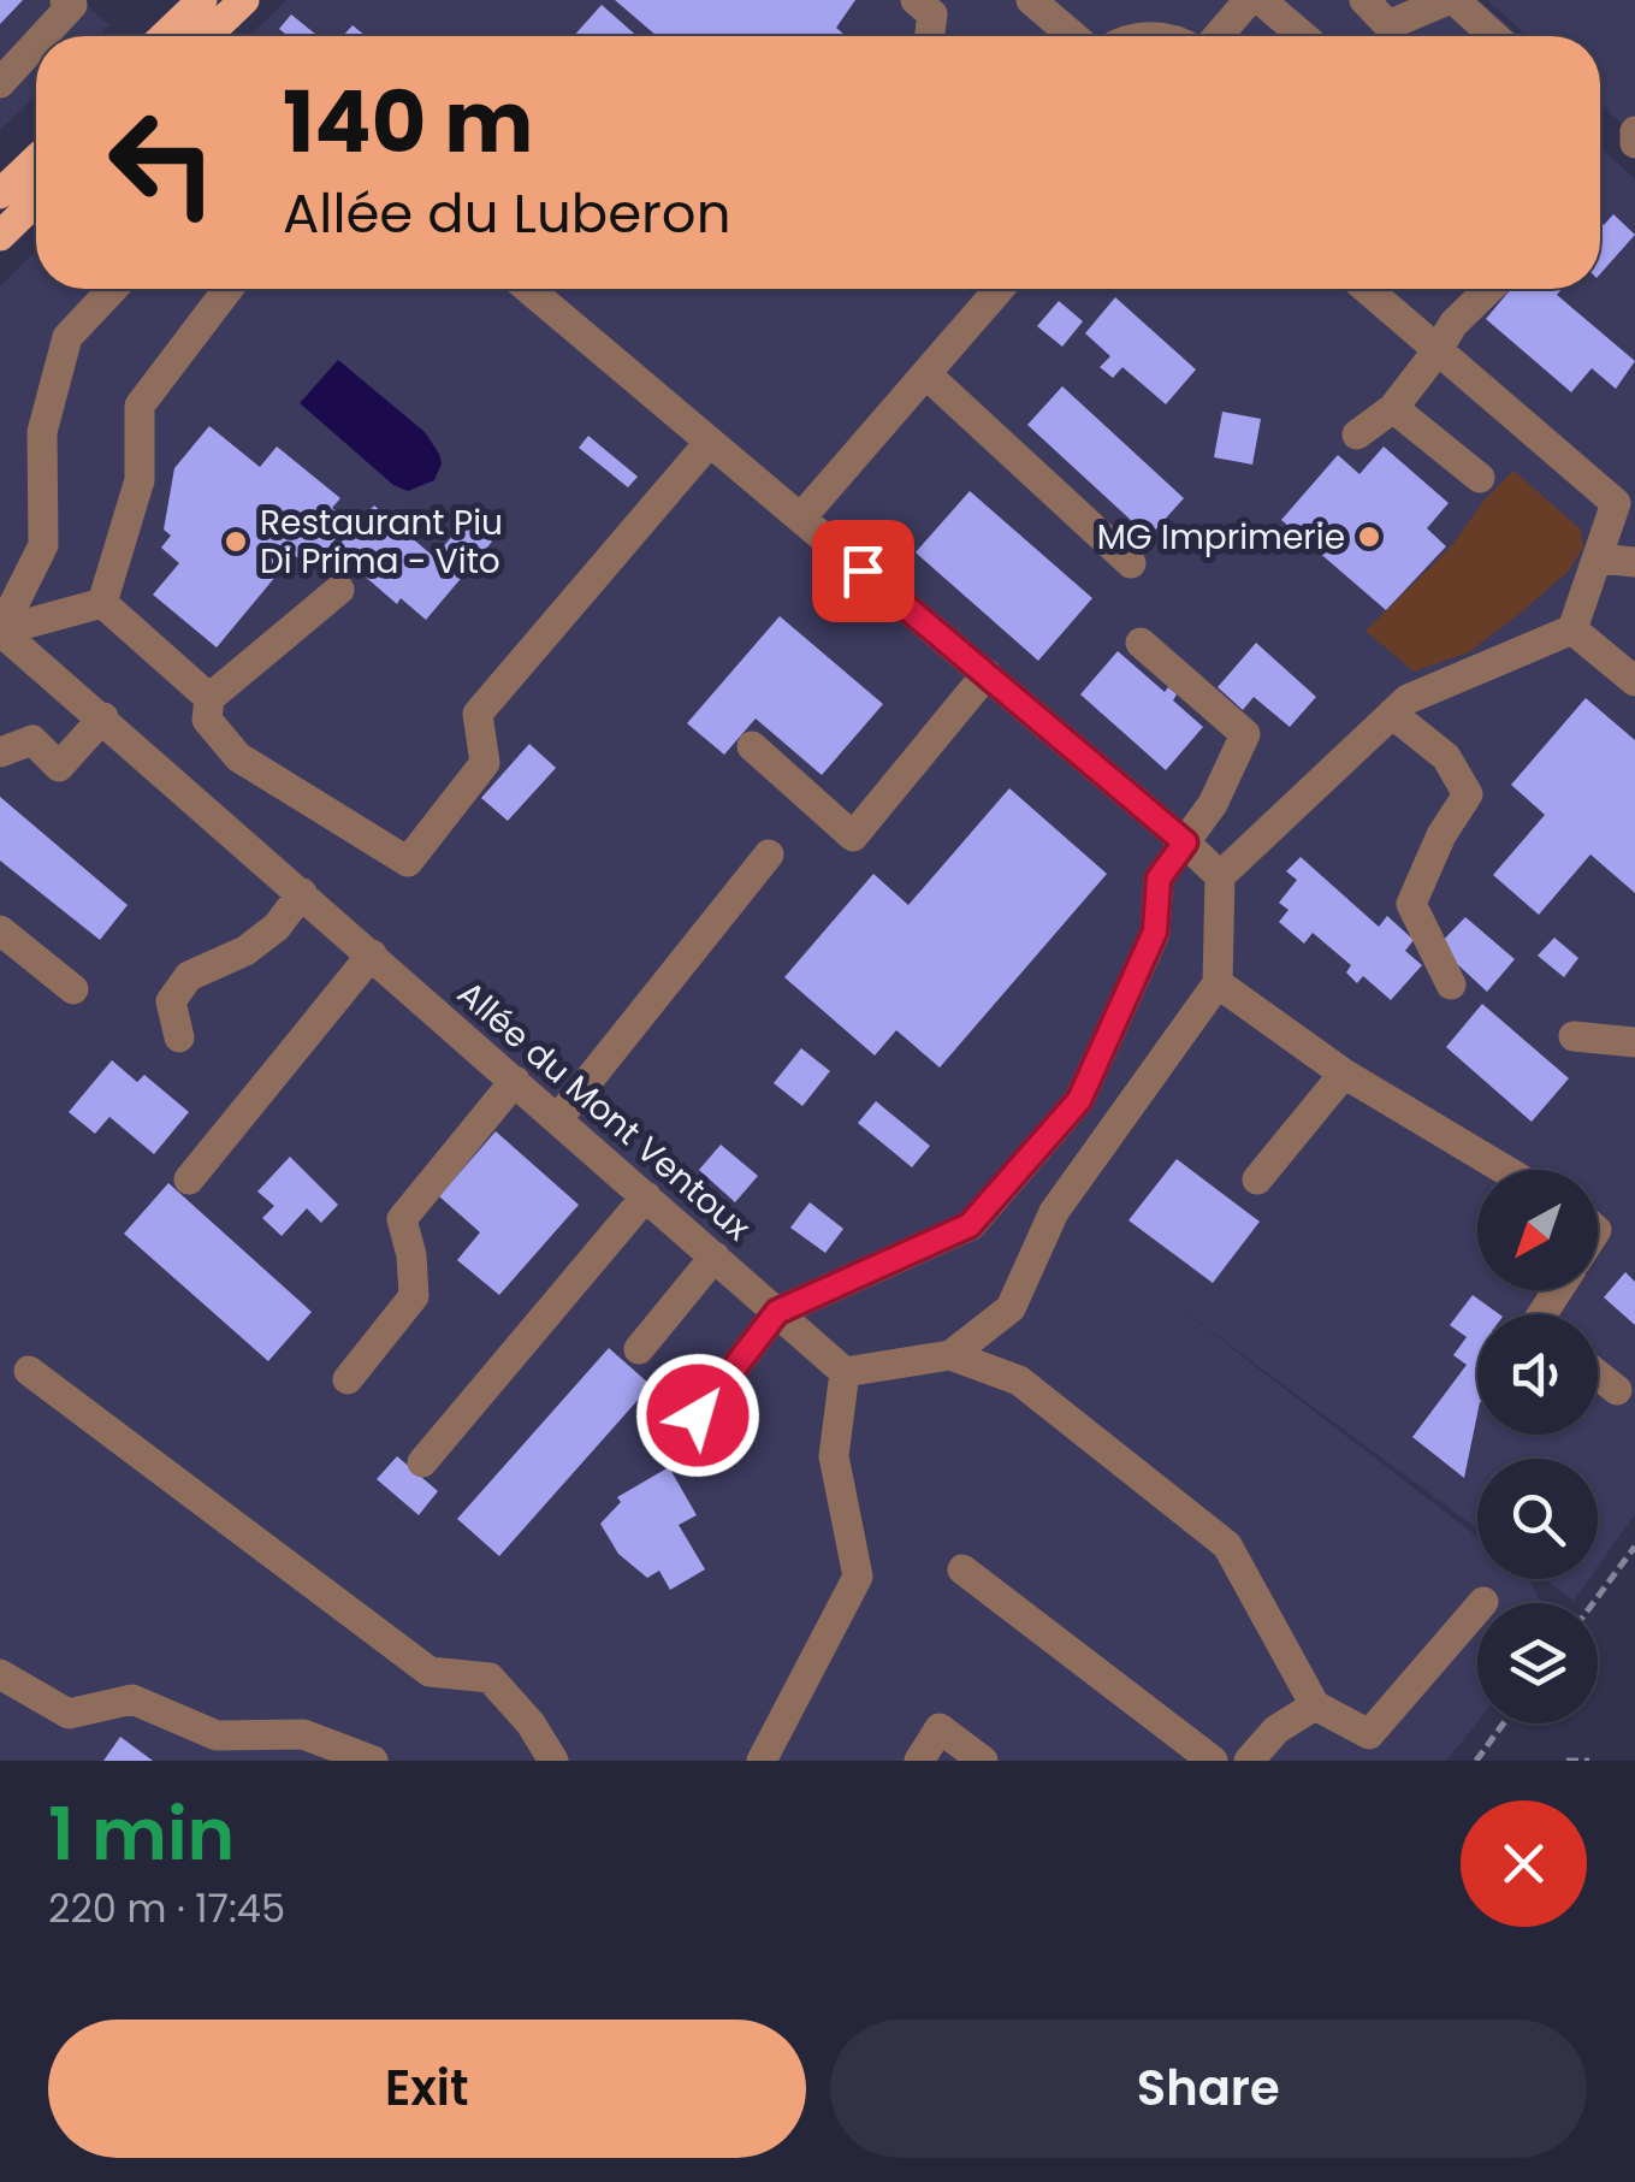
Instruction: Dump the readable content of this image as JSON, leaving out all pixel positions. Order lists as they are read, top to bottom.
{
  "streets": {
    "street": ["Allée du Mont Ventoux"]
  },
  "places": ["MG Imprimerie", "Restaurant Piu Di Prima - Vito"],
  "north": "bottom left",
  "page": {
    "turn": ["140 m", "Allée du Luberon"],
    "heading": ["1 min", "220 m · 17:45"],
    "buttons": ["Exit", "Share"]
  }
}
